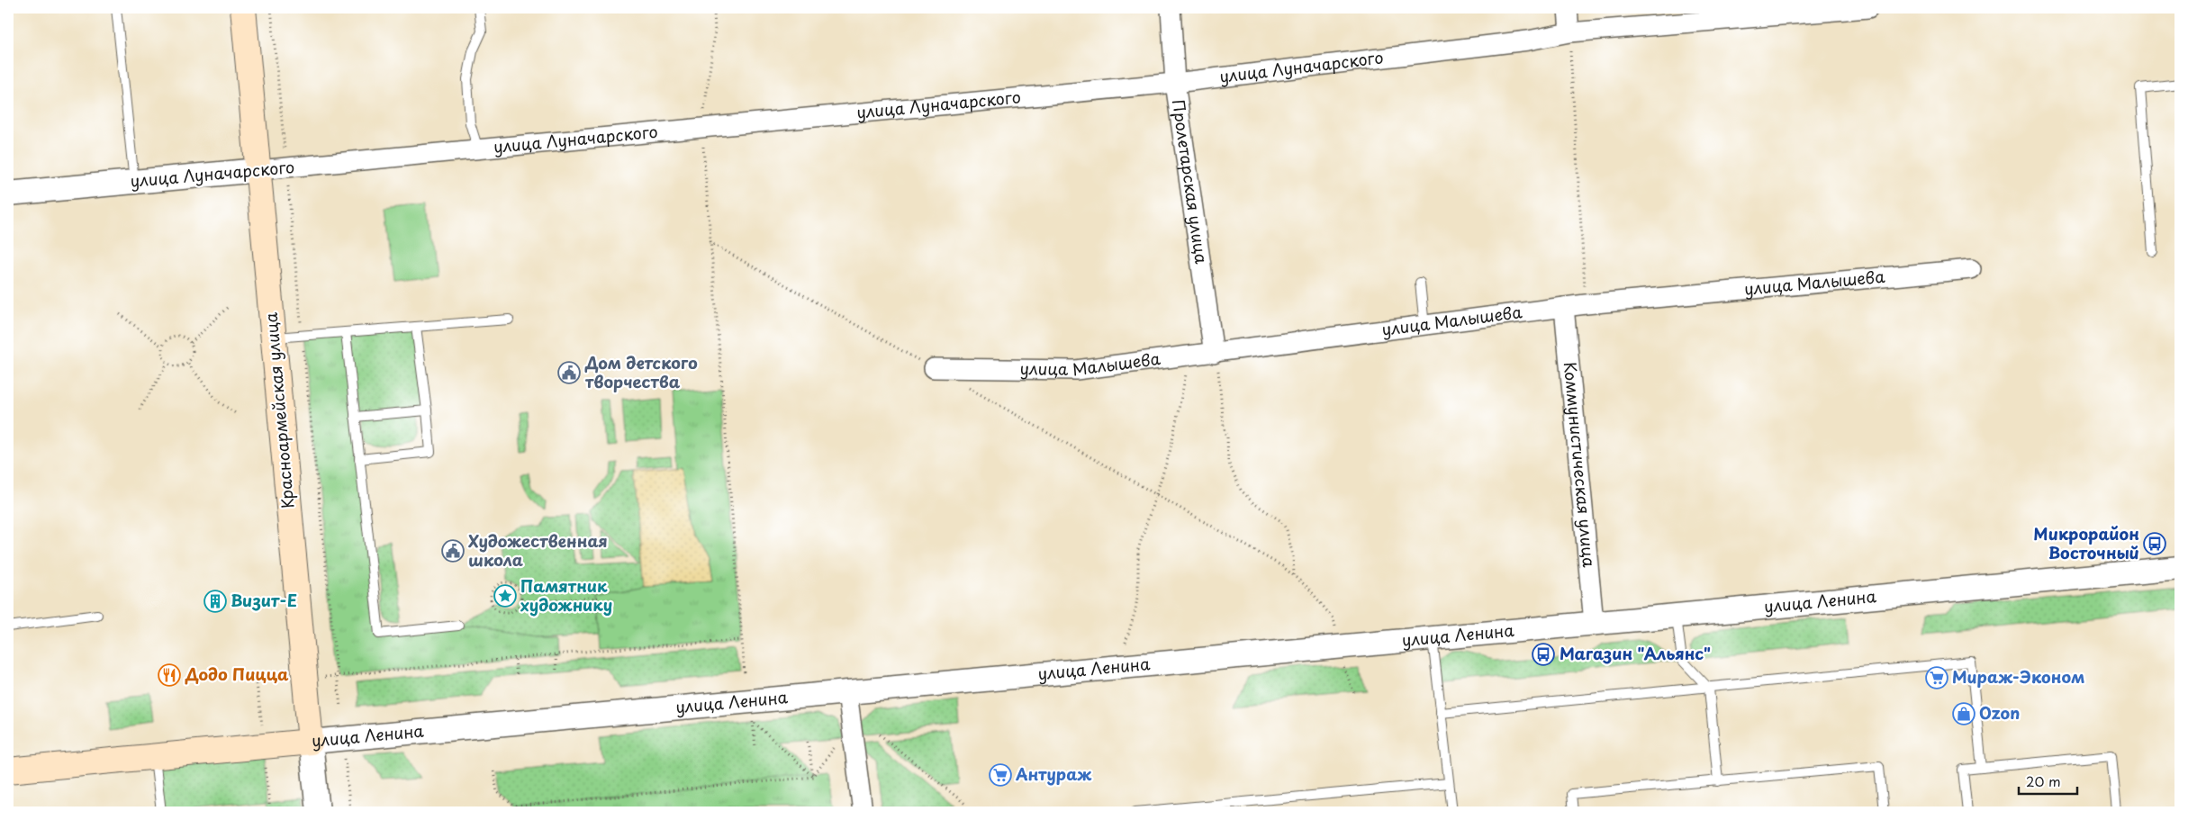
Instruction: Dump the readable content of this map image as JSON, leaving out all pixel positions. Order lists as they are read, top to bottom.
{
  "streets": {
    "main road": ["Красноармейская улица", "улица Ленина"],
    "street": [
      "улица Луначарского",
      "Пролетарская улица",
      "улица Малышева",
      "Коммунистическая улица"
    ]
  },
  "crossings": [
    ["улица Луначарского", "Пролетарская улица"],
    ["улица Луначарского", "Красноармейская улица"],
    ["Пролетарская улица", "улица Малышева"],
    ["улица Малышева", "Коммунистическая улица"],
    ["Красноармейская улица", "улица Ленина"],
    ["Коммунистическая улица", "улица Ленина"]
  ],
  "places": {
    "public building": ["Дом детского творчества", "Художественная школа"],
    "bus stop": ["Микрорайон Восточный", "Магазин \"Альянс\""],
    "place": ["Памятник художнику"],
    "building": ["Визит-Е"],
    "restaurant": ["Додо Пицца"],
    "supermarket": ["Мираж-Эконом", "Антураж"],
    "shop": ["Ozon"]
  },
  "scale_bar": "20 m"
}
